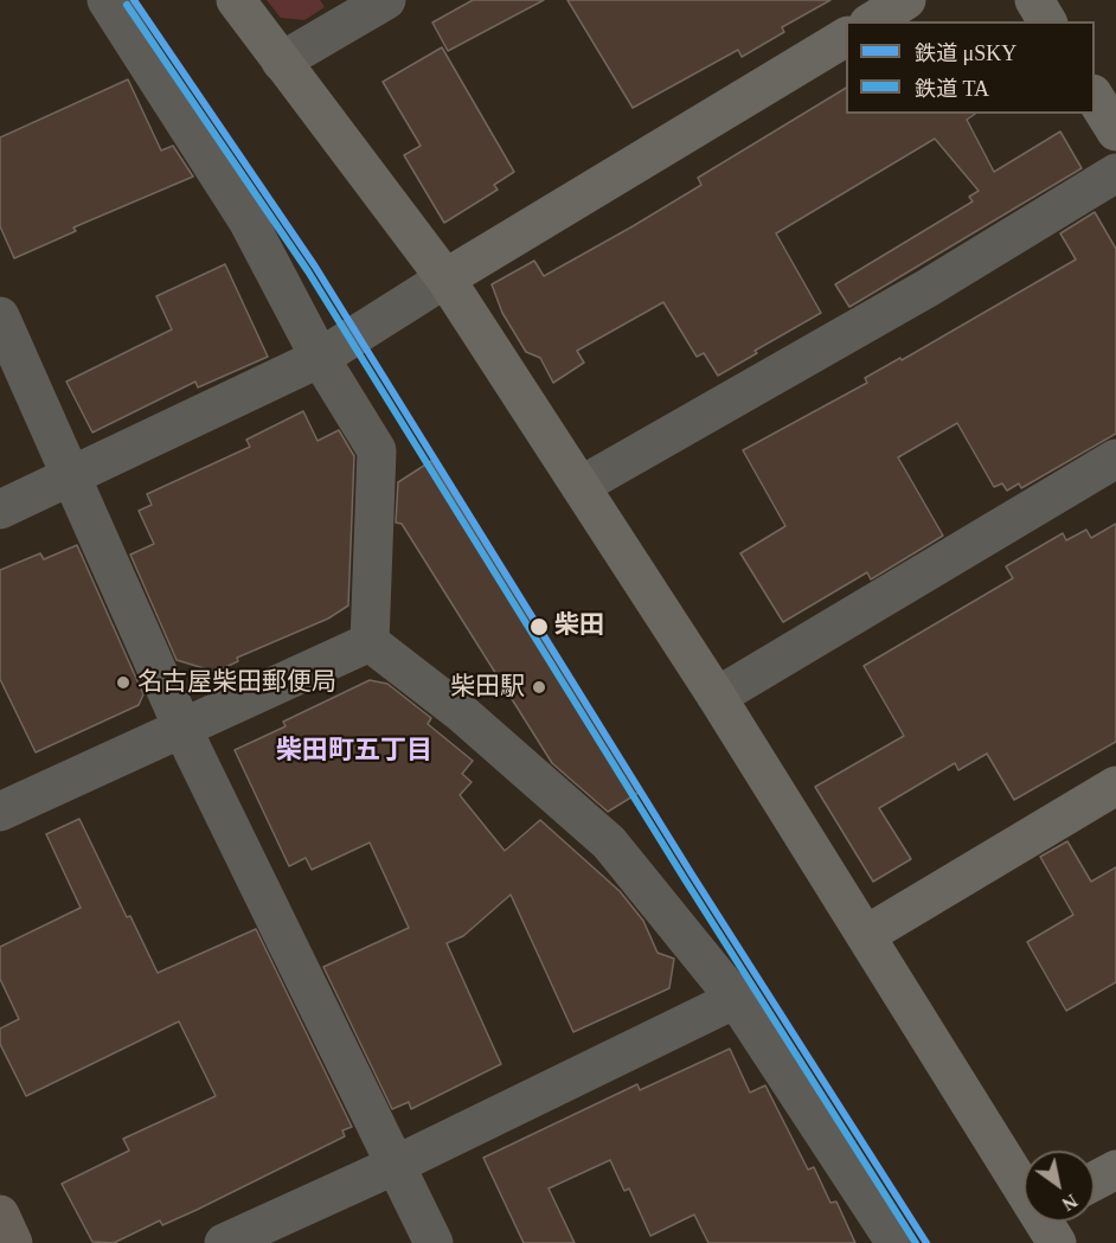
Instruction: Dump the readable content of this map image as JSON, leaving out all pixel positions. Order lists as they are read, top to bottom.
{
  "districts": ["柴田町五丁目"],
  "places": ["柴田", "名古屋柴田郵便局", "柴田駅"],
  "lines": ["rail line μSKY", "rail line TA"],
  "legend": ["鉄道 μSKY", "鉄道 TA"],
  "north": "bottom right"
}
